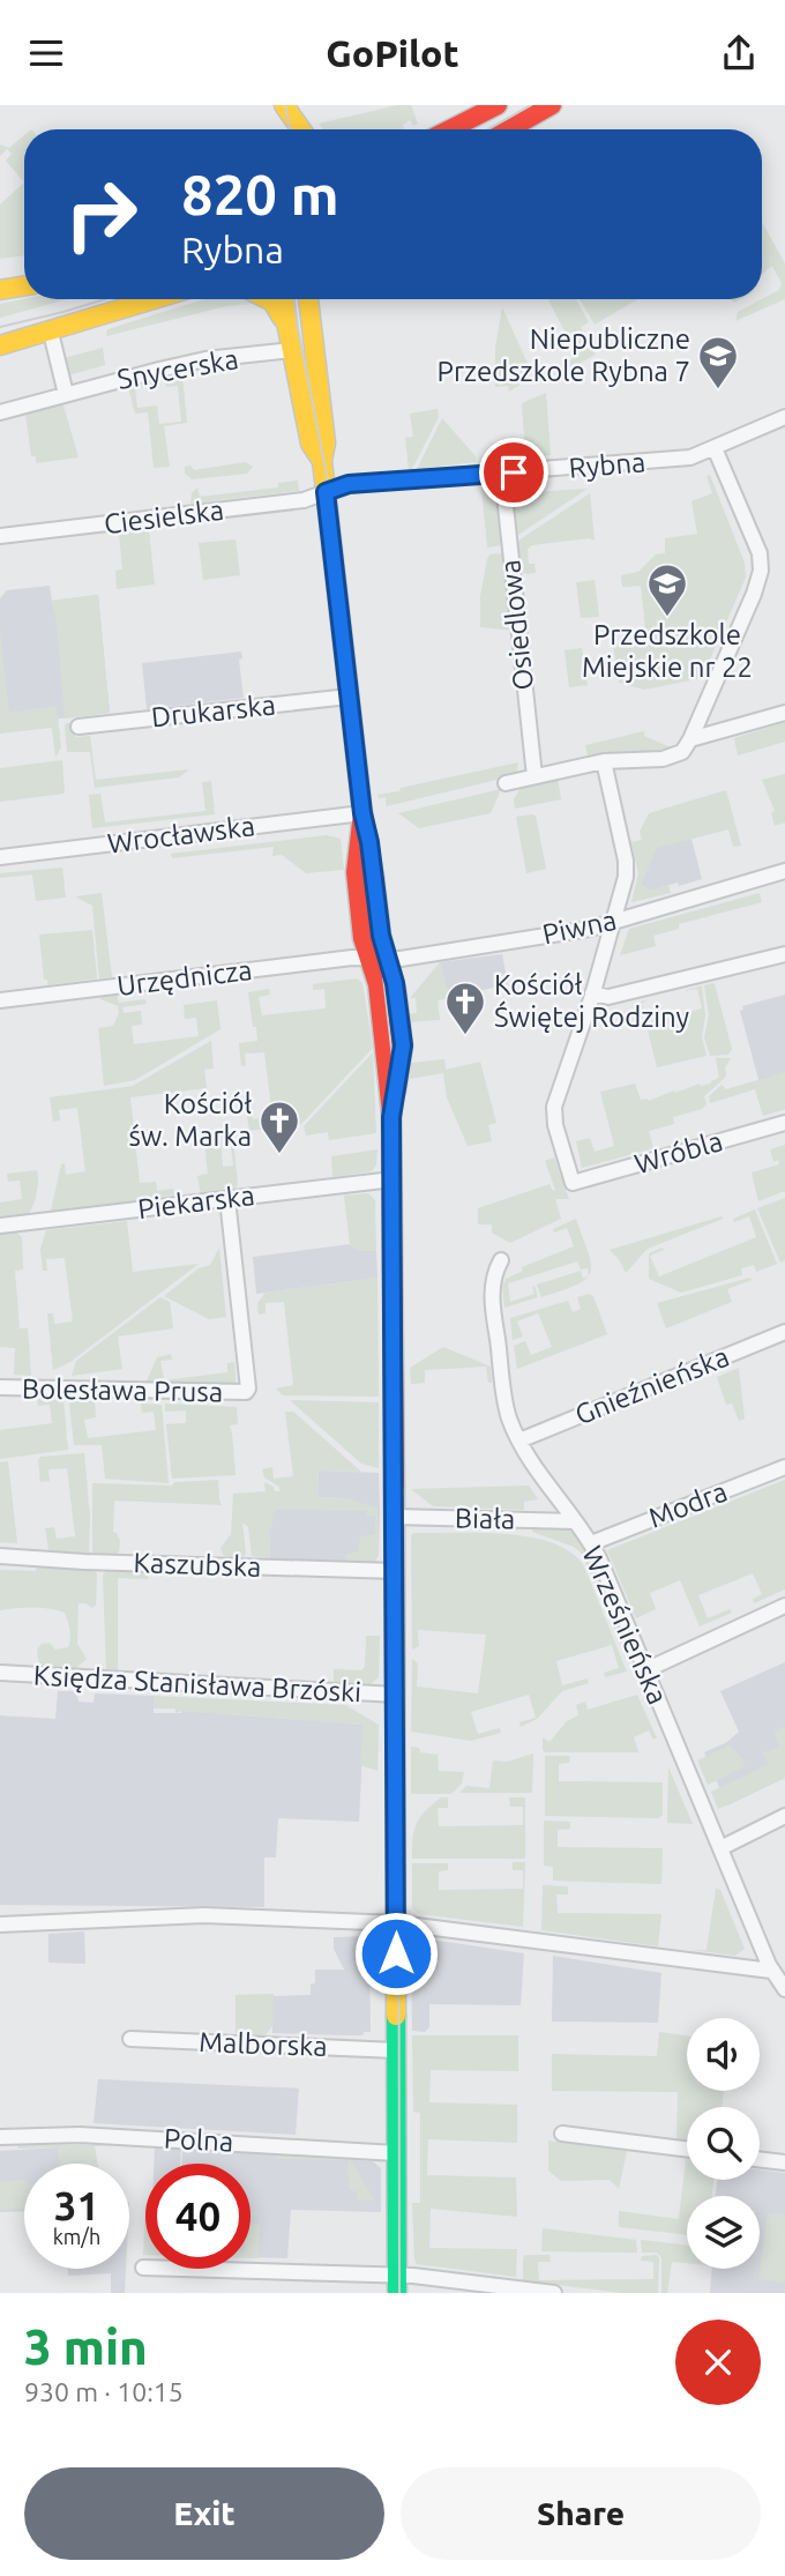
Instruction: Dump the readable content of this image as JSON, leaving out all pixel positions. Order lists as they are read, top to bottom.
{
  "streets": {
    "street": [
      "Snycerska",
      "Rybna",
      "Ciesielska",
      "Osiedlowa",
      "Drukarska",
      "Wrocławska",
      "Piwna",
      "Urzędnicza",
      "Wróbla",
      "Piekarska",
      "Gnieźnieńska",
      "Bolesława Prusa",
      "Modra",
      "Biała",
      "Kaszubska",
      "Wrześnieńska",
      "Księdza Stanisława Brzóski",
      "Malborska",
      "Polna"
    ]
  },
  "crossings": [
    ["Rybna", "Ciesielska"],
    ["Rybna", "Osiedlowa"],
    ["Piwna", "Urzędnicza"],
    ["Piekarska", "Bolesława Prusa"],
    ["Gnieźnieńska", "Wrześnieńska"],
    ["Modra", "Wrześnieńska"],
    ["Biała", "Wrześnieńska"]
  ],
  "places": {
    "school or university": ["Niepubliczne Przedszkole Rybna 7", "Przedszkole Miejskie nr 22"],
    "church": ["Kościół Świętej Rodziny", "Kościół św. Marka"]
  },
  "page": {
    "header": "GoPilot",
    "turn": ["820 m", "Rybna"],
    "speed": "31 km/h",
    "limit": "40",
    "heading": ["3 min", "930 m · 10:15"],
    "buttons": ["Exit", "Share"]
  }
}
